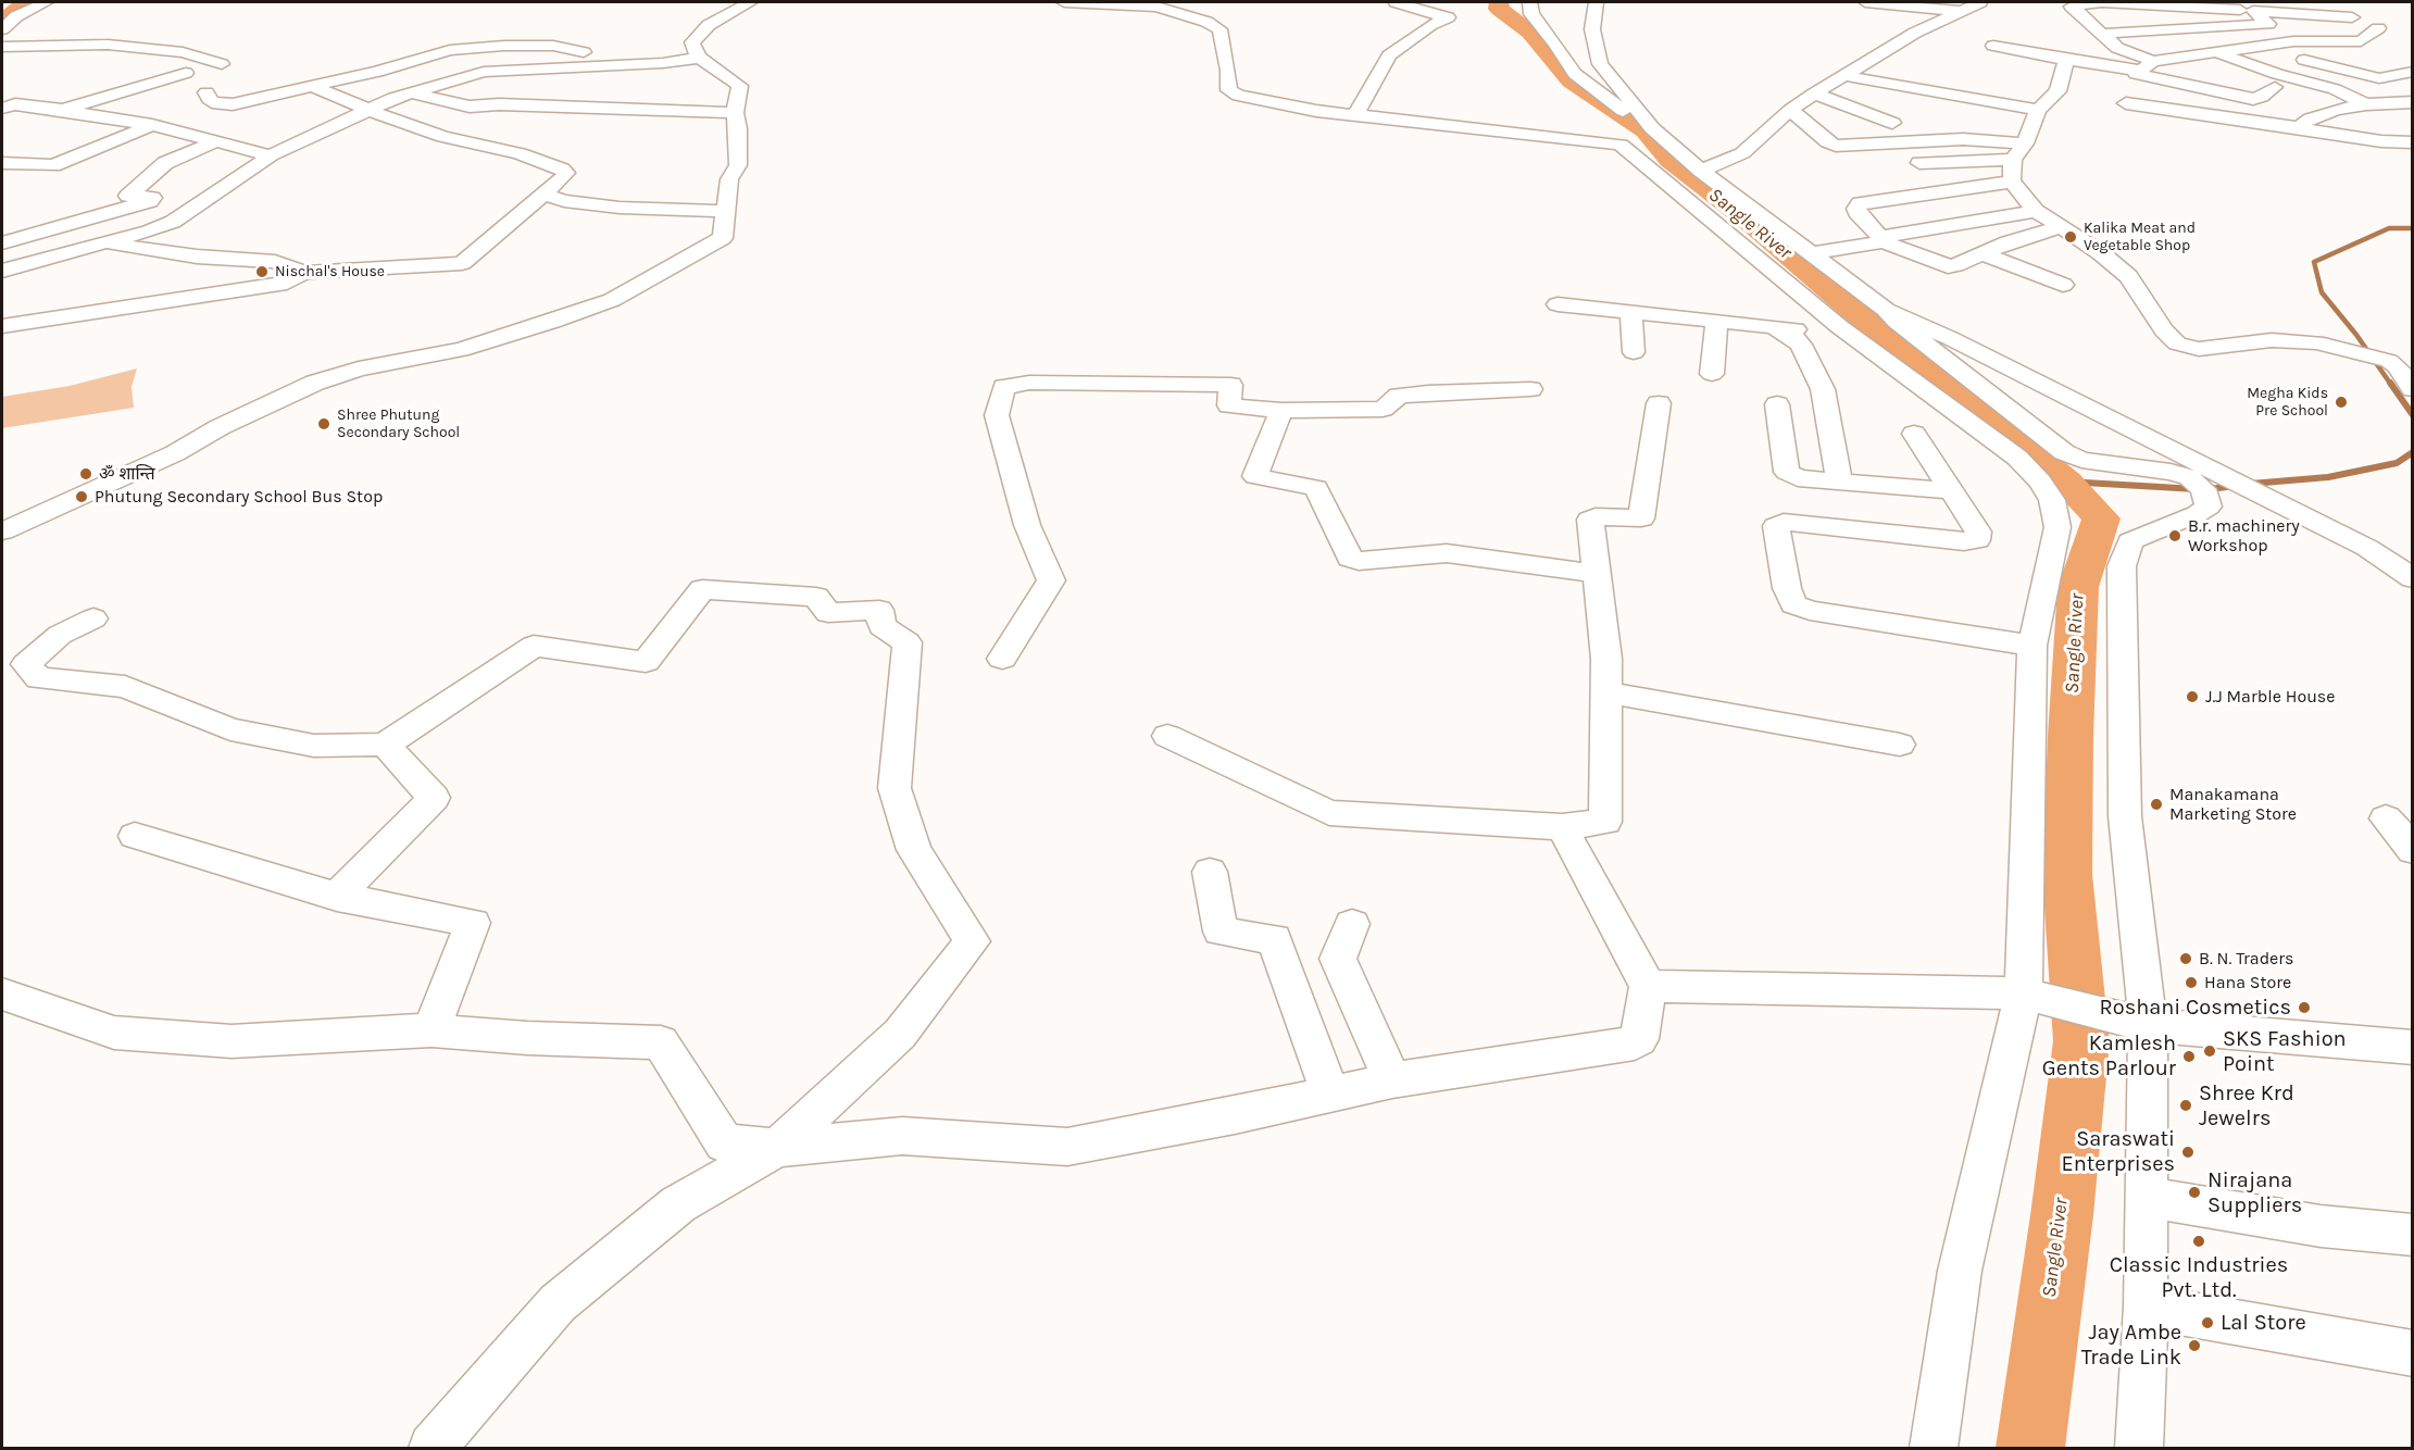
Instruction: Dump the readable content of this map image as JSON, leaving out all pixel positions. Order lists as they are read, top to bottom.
{
  "water": ["Sangle River"],
  "places": [
    "Kalika Meat and Vegetable Shop",
    "Nischal's House",
    "Megha Kids Pre School",
    "Shree Phutung Secondary School",
    "ॐ शान्ति",
    "Phutung Secondary School Bus Stop",
    "B.r. machinery Workshop",
    "J.J Marble House",
    "Manakamana Marketing Store",
    "B. N. Traders",
    "Hana Store",
    "Roshani Cosmetics",
    "SKS Fashion Point",
    "Kamlesh Gents Parlour",
    "Shree Krd Jewelrs",
    "Saraswati Enterprises",
    "Nirajana Suppliers",
    "Classic Industries Pvt. Ltd.",
    "Lal Store",
    "Jay Ambe Trade Link"
  ]
}
